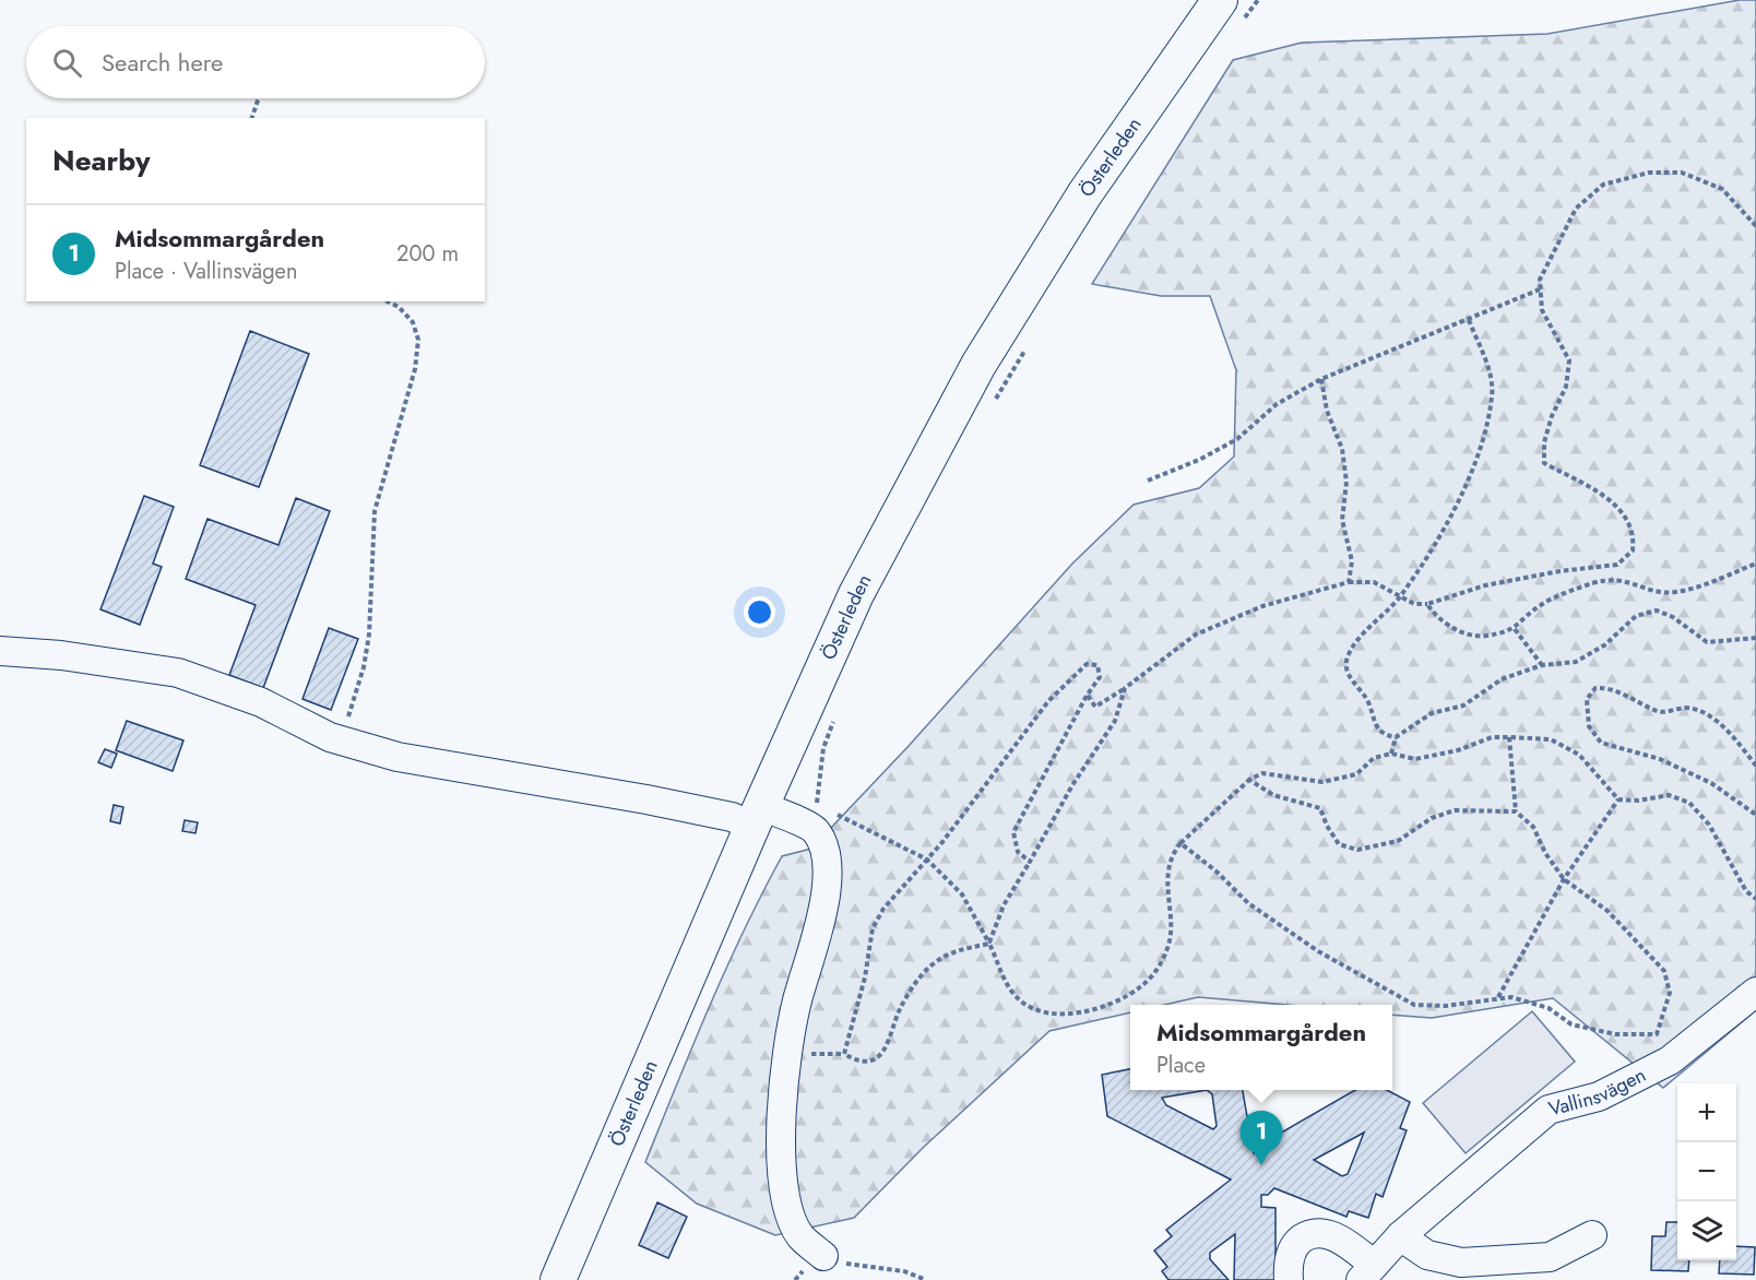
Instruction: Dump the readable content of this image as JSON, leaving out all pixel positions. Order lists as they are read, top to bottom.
{
  "streets": {
    "main road": ["Österleden"],
    "street": ["Vallinsvägen"]
  },
  "page": {
    "search": "Search here",
    "heading": "Nearby",
    "list": [
      {
        "mark": "1",
        "name": "Midsommargården",
        "note": "Place · Vallinsvägen",
        "value": "200 m"
      }
    ],
    "popup": ["Midsommargården", "Place"],
    "map_buttons": ["+", "−"],
    "pins": "1"
  }
}
